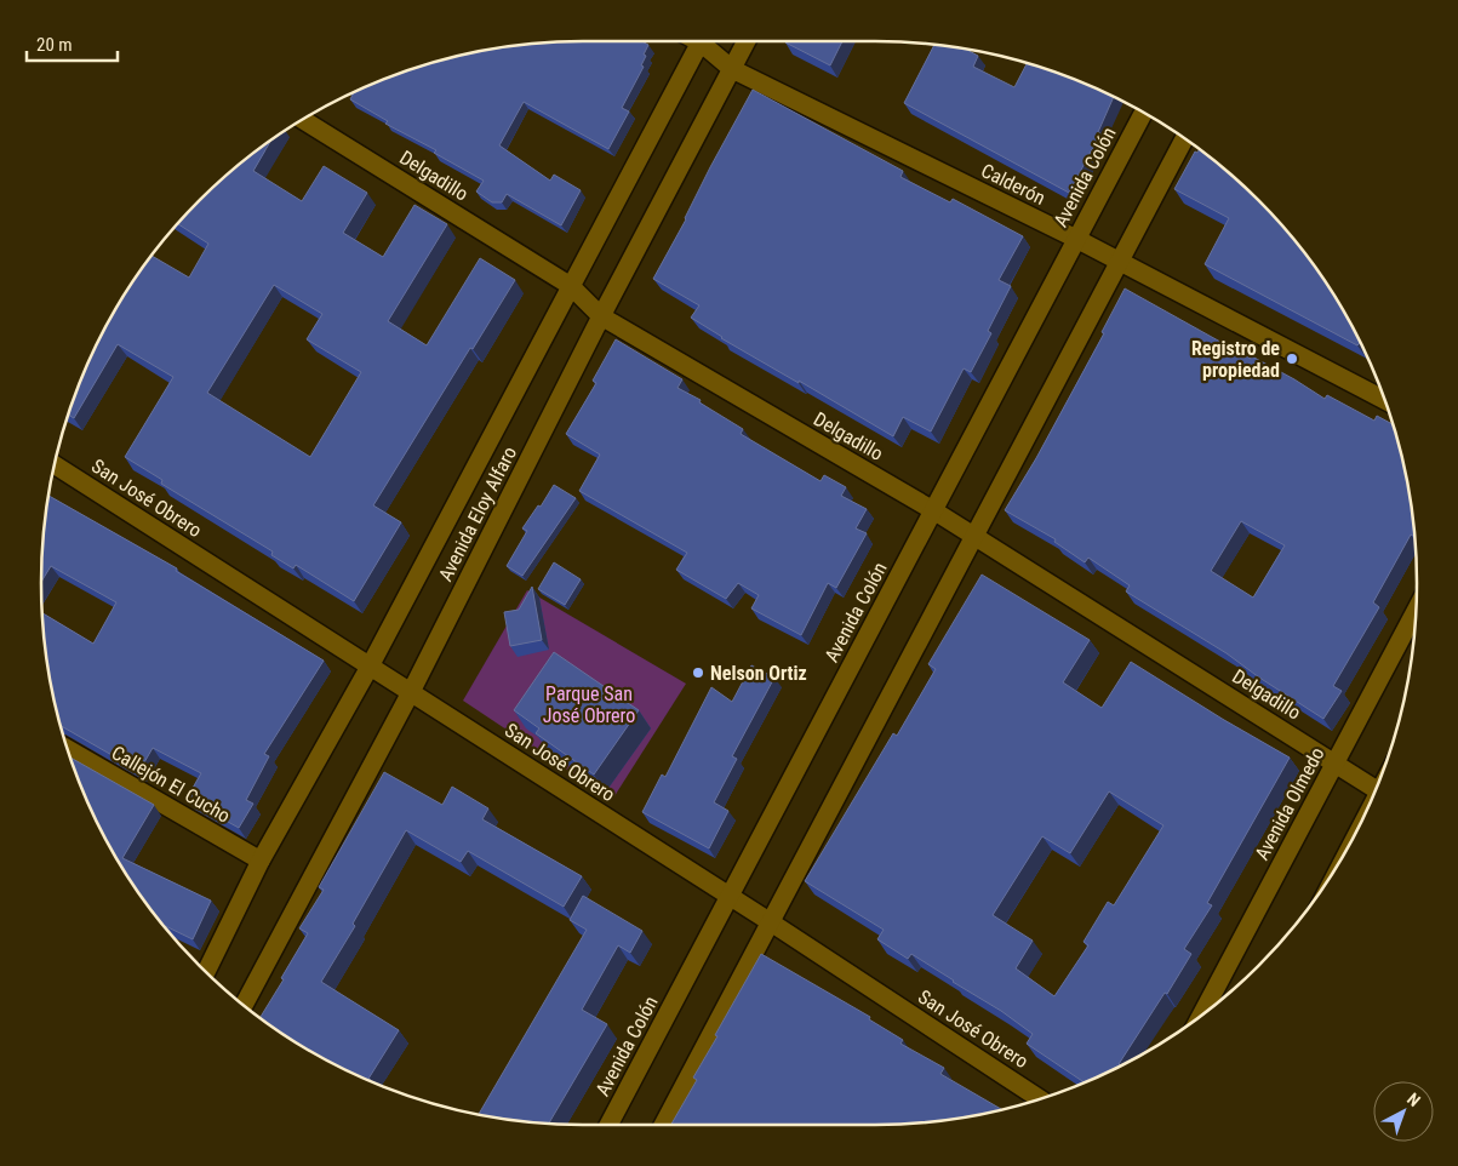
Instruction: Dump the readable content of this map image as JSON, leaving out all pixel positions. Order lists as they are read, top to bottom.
{
  "streets": {
    "street": [
      "Delgadillo",
      "Avenida Colón",
      "Calderón",
      "San José Obrero",
      "Avenida Eloy Alfaro",
      "Callejón El Cucho",
      "Avenida Olmedo"
    ]
  },
  "crossings": [
    ["Delgadillo", "Avenida Colón"],
    ["Delgadillo", "Avenida Eloy Alfaro"],
    ["Delgadillo", "Avenida Olmedo"],
    ["Avenida Colón", "Calderón"],
    ["Avenida Colón", "San José Obrero"],
    ["Calderón", "Avenida Eloy Alfaro"],
    ["San José Obrero", "Avenida Eloy Alfaro"],
    ["Avenida Eloy Alfaro", "Callejón El Cucho"]
  ],
  "parks": ["Parque San José Obrero"],
  "places": ["Registro de propiedad", "Nelson Ortiz"],
  "scale_bar": "20 m",
  "north": "top right"
}
